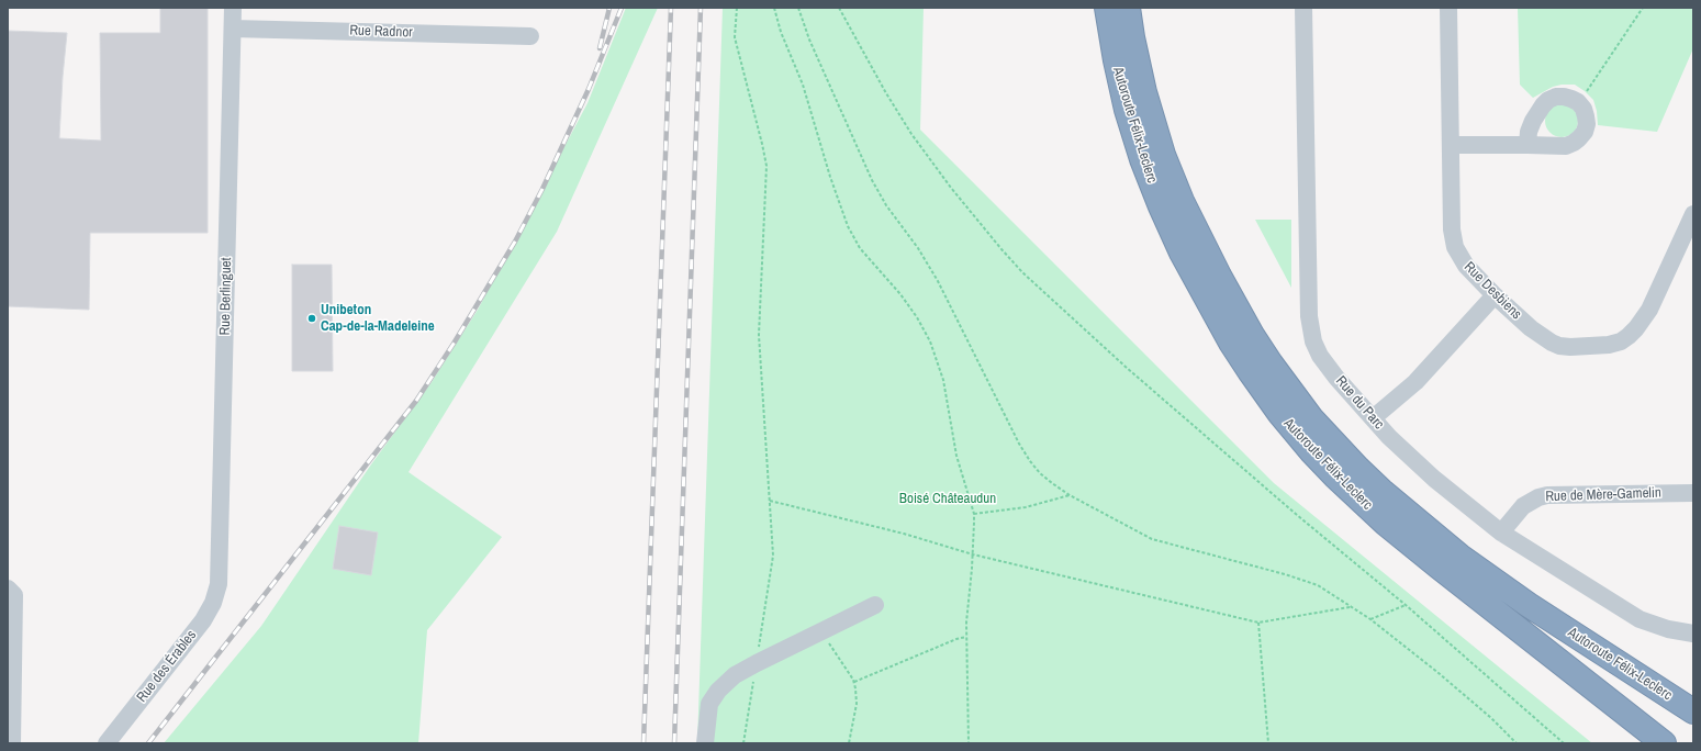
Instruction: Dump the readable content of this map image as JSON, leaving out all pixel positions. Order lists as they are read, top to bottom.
{
  "streets": {
    "highway": ["Autoroute Félix-Leclerc"],
    "street": [
      "Rue Radnor",
      "Rue Desbiens",
      "Rue Berlinguet",
      "Rue du Parc",
      "Rue de Mère-Gamelin",
      "Rue des Érables"
    ]
  },
  "crossings": [
    ["Rue Radnor", "Rue Berlinguet"],
    ["Rue Berlinguet", "Rue des Érables"],
    ["Rue du Parc", "Rue de Mère-Gamelin"]
  ],
  "parks": ["Boisé Châteaudun"],
  "places": ["Unibeton Cap-de-la-Madeleine"]
}
